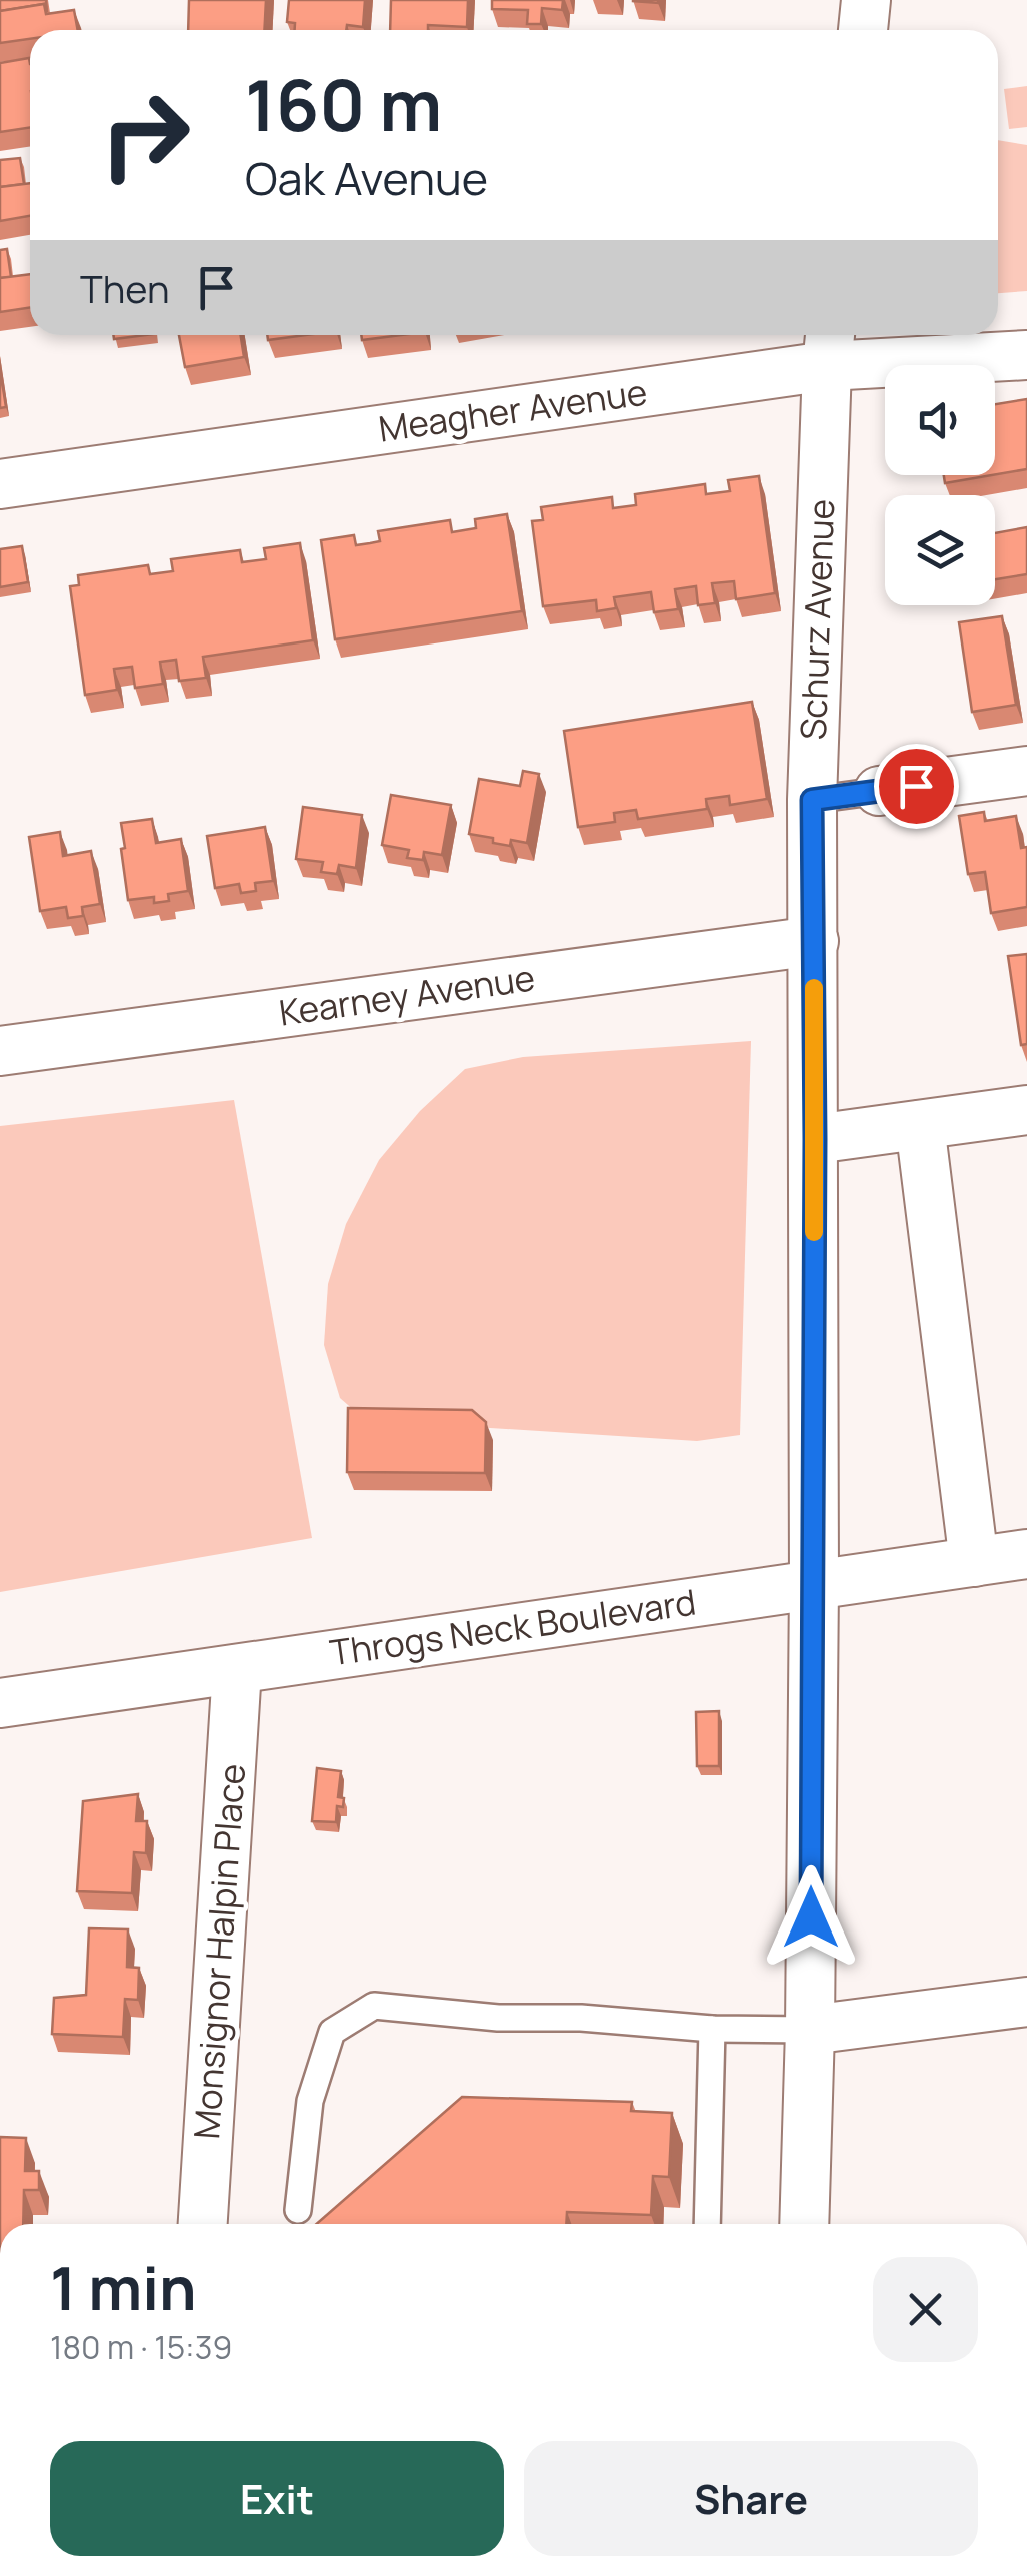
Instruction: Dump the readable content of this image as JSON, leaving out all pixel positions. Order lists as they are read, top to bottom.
{
  "streets": {
    "street": [
      "Meagher Avenue",
      "Schurz Avenue",
      "Kearney Avenue",
      "Throgs Neck Boulevard",
      "Monsignor Halpin Place"
    ]
  },
  "crossings": [
    ["Meagher Avenue", "Schurz Avenue"],
    ["Schurz Avenue", "Kearney Avenue"],
    ["Schurz Avenue", "Throgs Neck Boulevard"],
    ["Throgs Neck Boulevard", "Monsignor Halpin Place"]
  ],
  "page": {
    "turn": ["160 m", "Oak Avenue"],
    "then": "Then",
    "heading": ["1 min", "180 m · 15:39"],
    "buttons": ["Exit", "Share"]
  }
}
